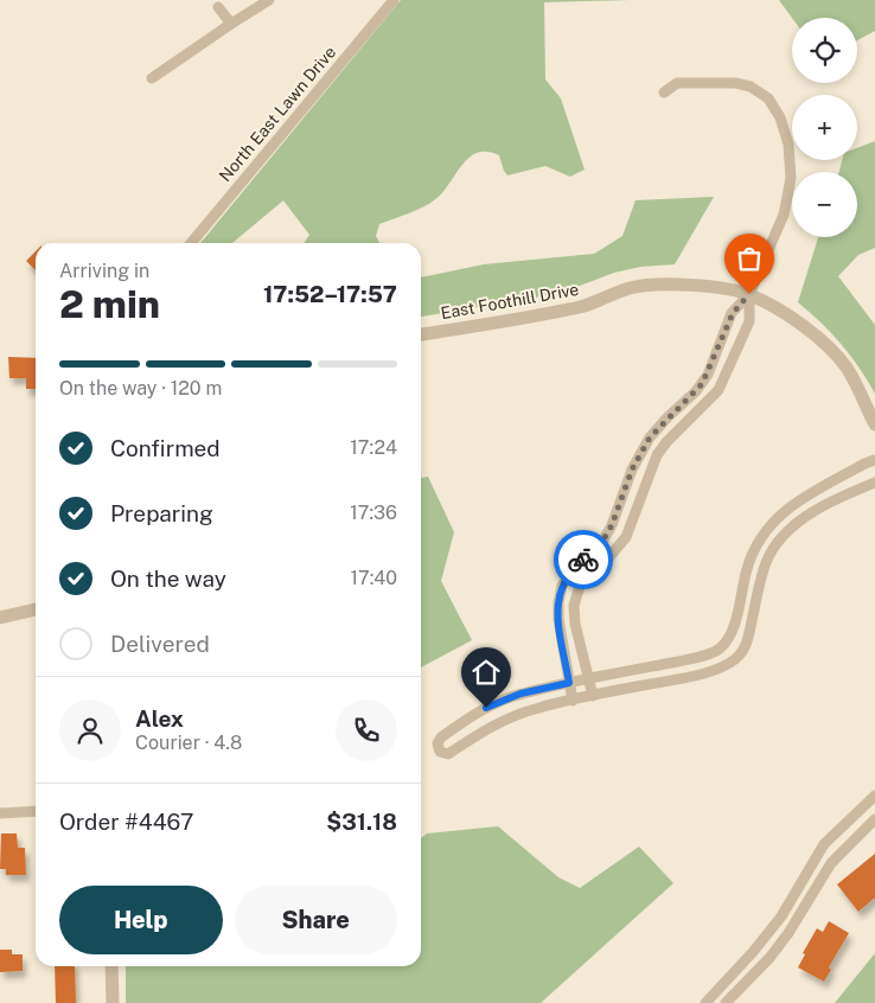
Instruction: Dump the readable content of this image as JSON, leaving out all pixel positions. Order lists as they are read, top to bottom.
{
  "streets": {
    "street": ["North East Lawn Drive", "East Foothill Drive"]
  },
  "page": {
    "map_buttons": ["+", "−"],
    "heading": ["2 min", "Arriving in", "17:52–17:57"],
    "panel": [
      "Alex",
      "Courier · 4.8",
      "Order #4467",
      "$31.18"
    ],
    "bar": "On the way · 120 m",
    "list": [
      ["Confirmed", "17:24"],
      ["Preparing", "17:36"],
      ["On the way", "17:40"],
      "Delivered"
    ],
    "buttons": ["Help", "Share"]
  }
}
